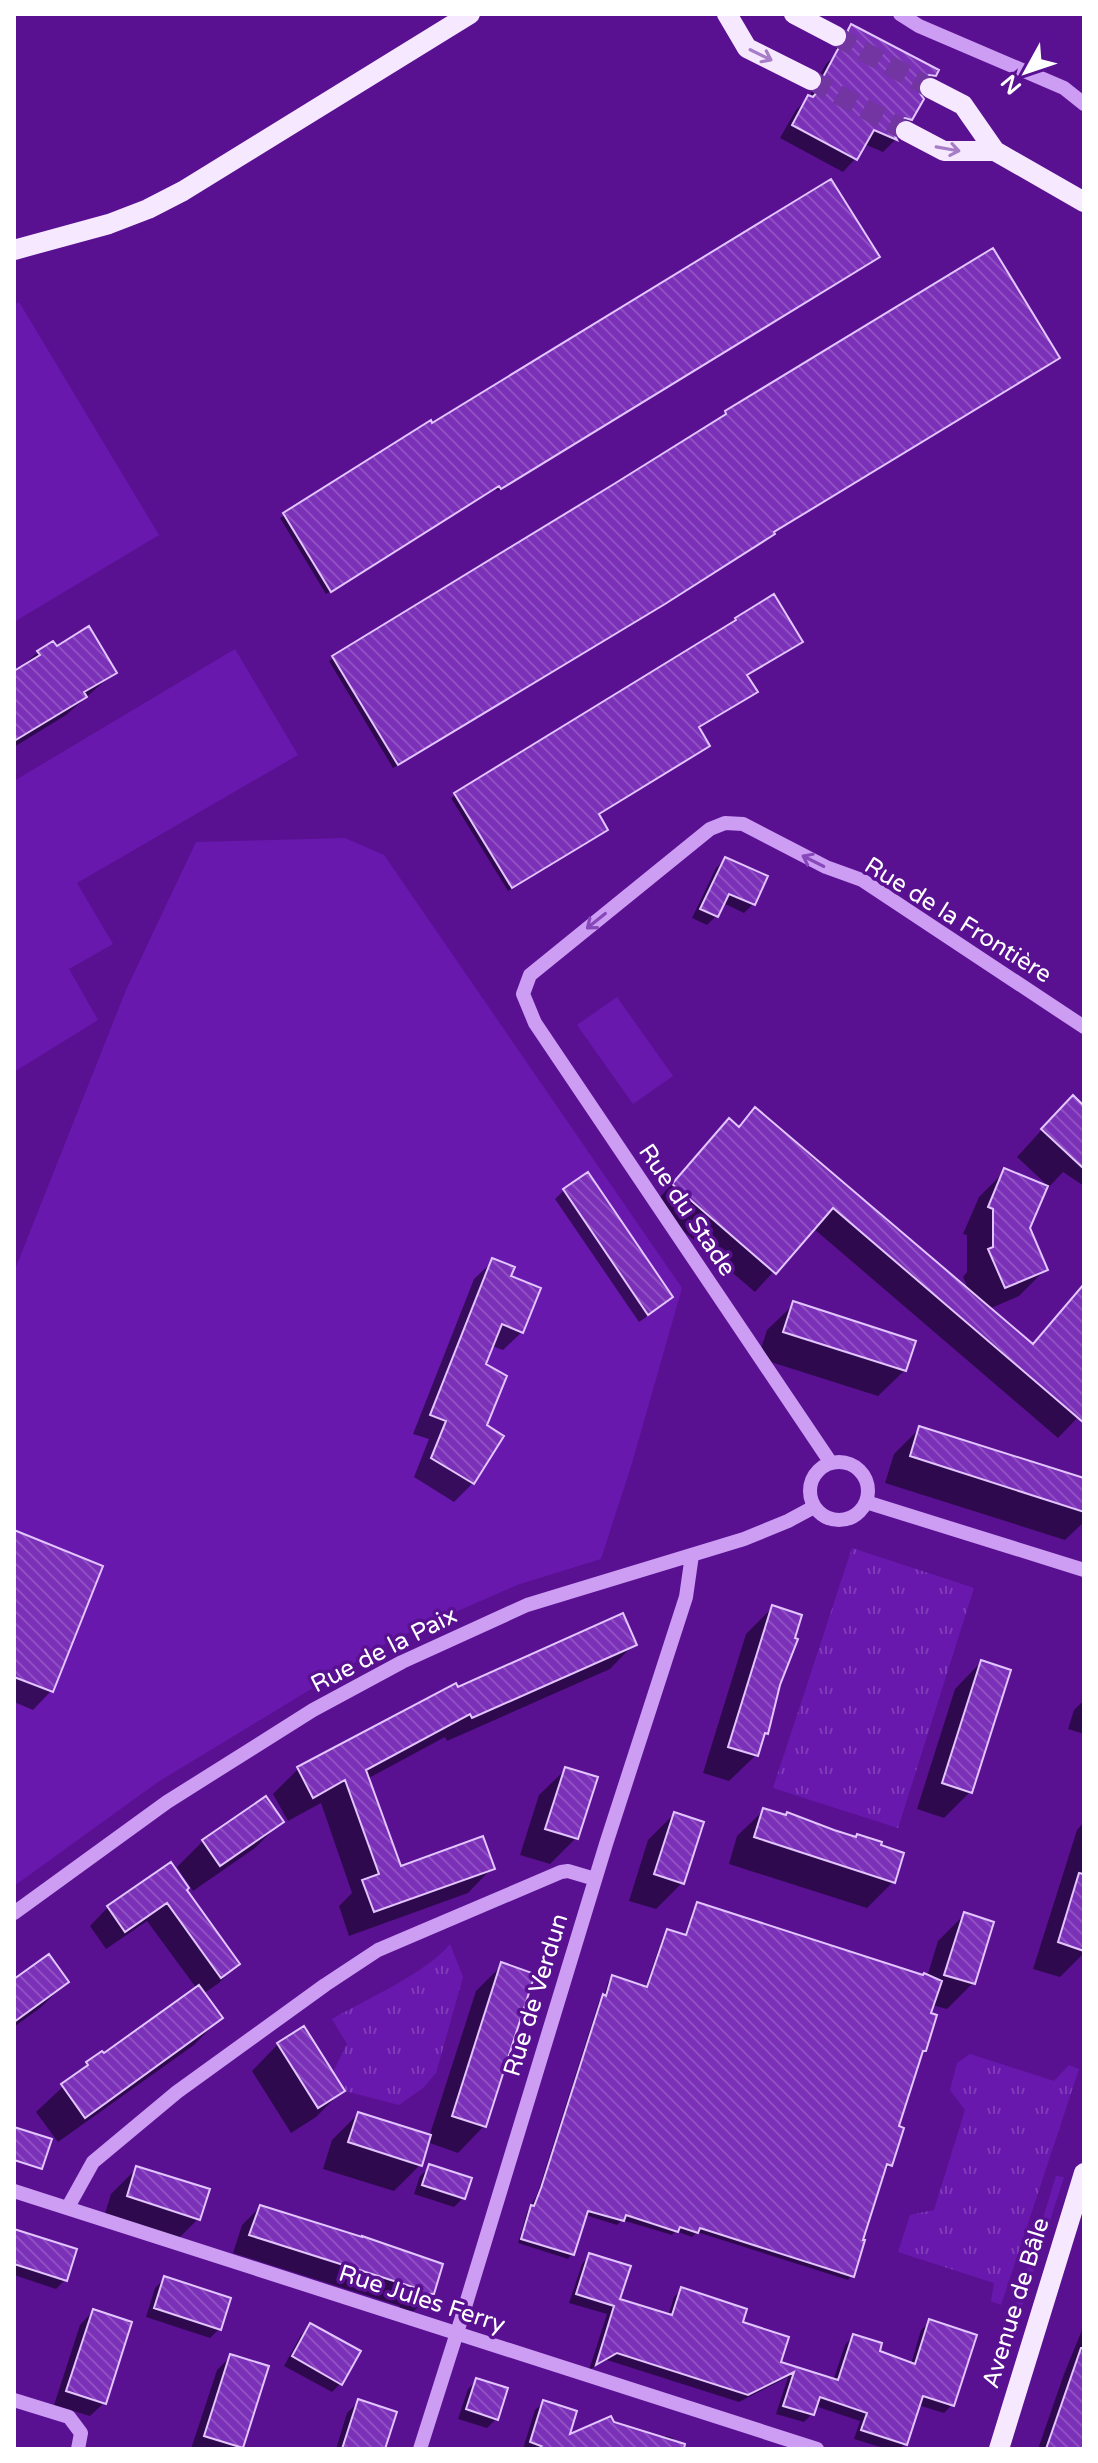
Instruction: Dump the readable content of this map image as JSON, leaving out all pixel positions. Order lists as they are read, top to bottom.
{
  "streets": {
    "main road": ["Avenue de Bâle"],
    "street": [
      "Rue de la Frontière",
      "Rue du Stade",
      "Rue de la Paix",
      "Rue de Verdun",
      "Rue Jules Ferry"
    ]
  },
  "crossings": [
    ["Rue de la Frontière", "Rue du Stade"],
    ["Rue du Stade", "Rue de la Paix"],
    ["Rue de la Paix", "Rue de Verdun"],
    ["Rue de Verdun", "Rue Jules Ferry"]
  ],
  "one_way": ["Rue de la Frontière"],
  "north": "bottom left"
}
